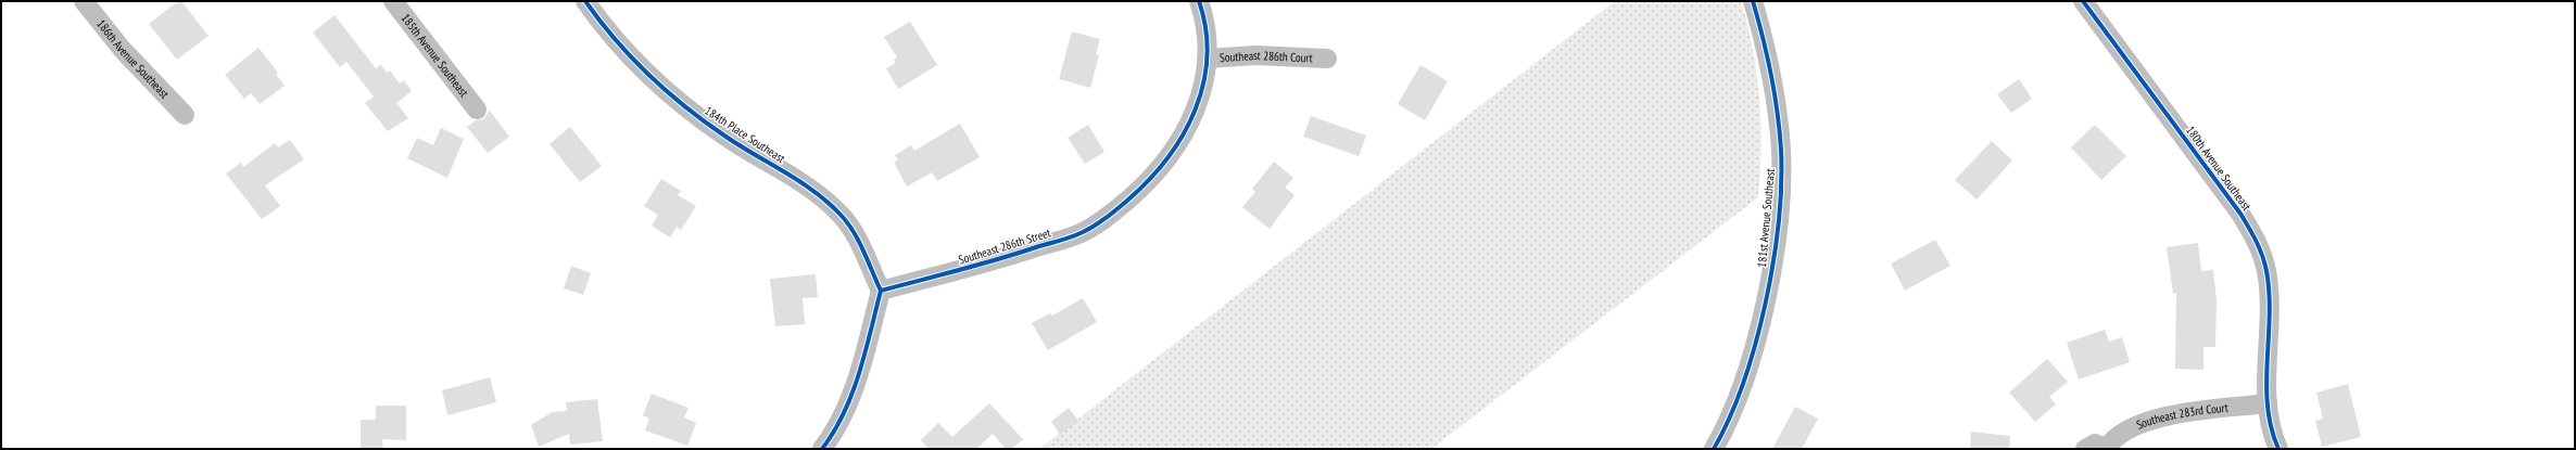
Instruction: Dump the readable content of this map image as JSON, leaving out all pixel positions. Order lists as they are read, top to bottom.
{
  "streets": {
    "street": [
      "185th Avenue Southeast",
      "186th Avenue Southeast",
      "Southeast 286th Court",
      "184th Place Southeast",
      "180th Avenue Southeast",
      "181st Avenue Southeast",
      "Southeast 286th Street",
      "Southeast 283rd Court"
    ]
  },
  "crossings": [
    ["Southeast 286th Court", "Southeast 286th Street"],
    ["184th Place Southeast", "Southeast 286th Street"],
    ["180th Avenue Southeast", "Southeast 283rd Court"]
  ]
}
